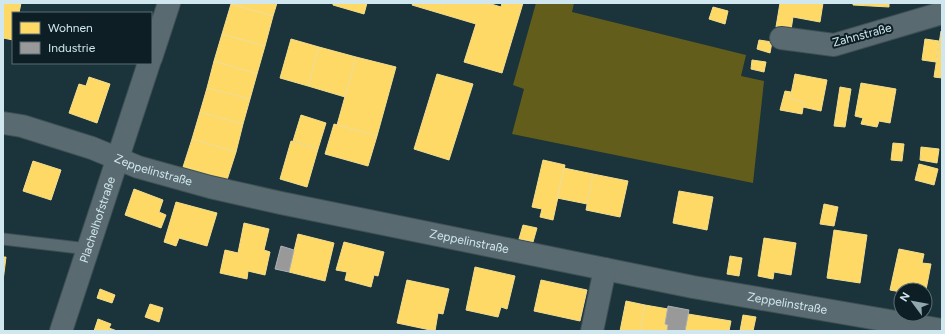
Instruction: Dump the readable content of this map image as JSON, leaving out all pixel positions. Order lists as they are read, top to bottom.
{
  "streets": {
    "street": ["Zahnstraße", "Zeppelinstraße", "Plachelhofstraße"]
  },
  "crossings": [
    ["Zeppelinstraße", "Plachelhofstraße"]
  ],
  "legend": ["Wohnen", "Industrie"],
  "north": "top left"
}
